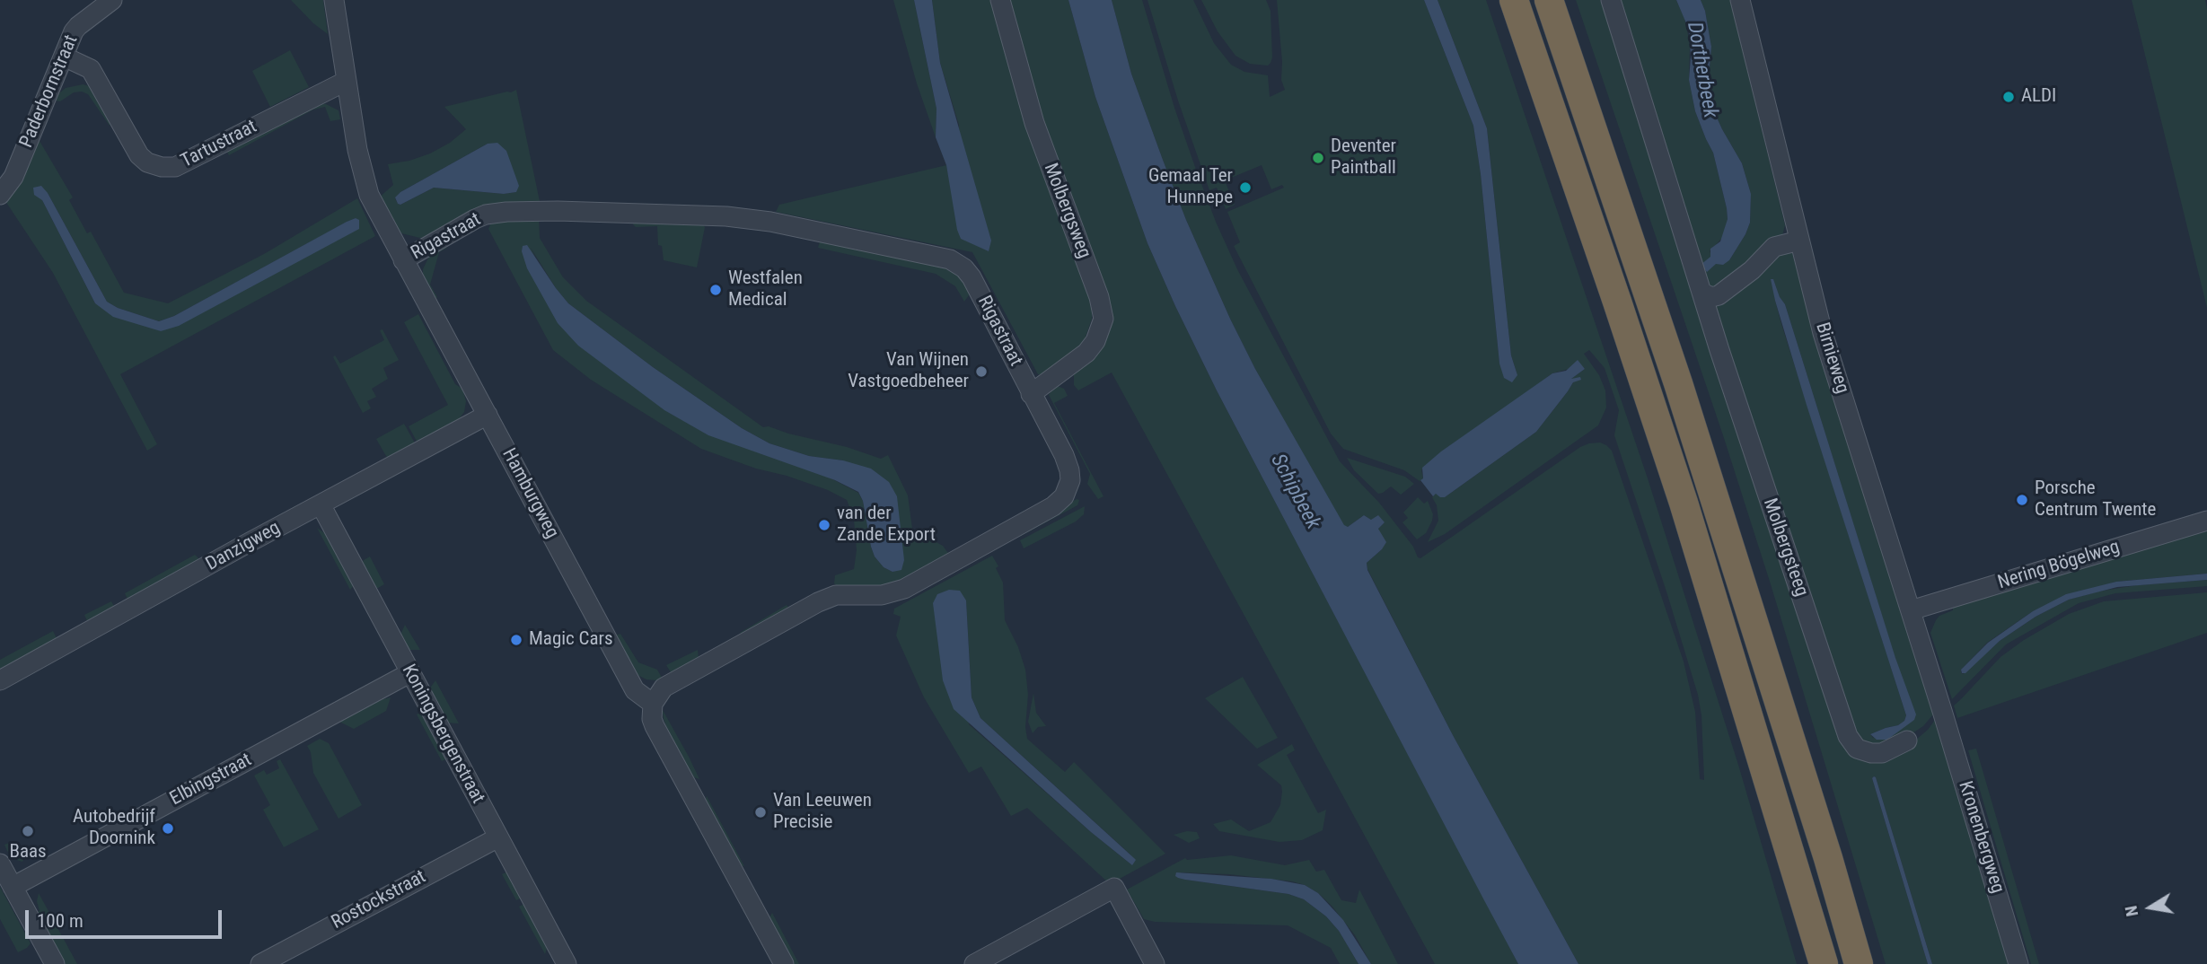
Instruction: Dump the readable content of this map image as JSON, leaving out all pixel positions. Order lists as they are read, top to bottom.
{
  "streets": {
    "street": [
      "Paderbornstraat",
      "Tartustraat",
      "Molbergsweg",
      "Rigastraat",
      "Birnieweg",
      "Hamburgweg",
      "Danzigweg",
      "Molbergsteeg",
      "Nering Bögelweg",
      "Koningsbergenstraat",
      "Elbingstraat",
      "Kronenbergweg",
      "Rostockstraat"
    ]
  },
  "crossings": [
    ["Paderbornstraat", "Tartustraat"],
    ["Tartustraat", "Hamburgweg"],
    ["Molbergsweg", "Rigastraat"],
    ["Rigastraat", "Hamburgweg"],
    ["Birnieweg", "Nering Bögelweg"],
    ["Birnieweg", "Kronenbergweg"],
    ["Hamburgweg", "Danzigweg"],
    ["Danzigweg", "Koningsbergenstraat"],
    ["Koningsbergenstraat", "Elbingstraat"],
    ["Koningsbergenstraat", "Rostockstraat"]
  ],
  "water": ["Dortherbeek", "Schipbeek"],
  "places": [
    "ALDI",
    "Deventer Paintball",
    "Gemaal Ter Hunnepe",
    "Westfalen Medical",
    "Van Wijnen Vastgoedbeheer",
    "Porsche Centrum Twente",
    "van der Zande Export",
    "Magic Cars",
    "Van Leeuwen Precisie",
    "Autobedrijf Doornink",
    "Baas"
  ],
  "scale_bar": "100 m",
  "north": "left"
}
